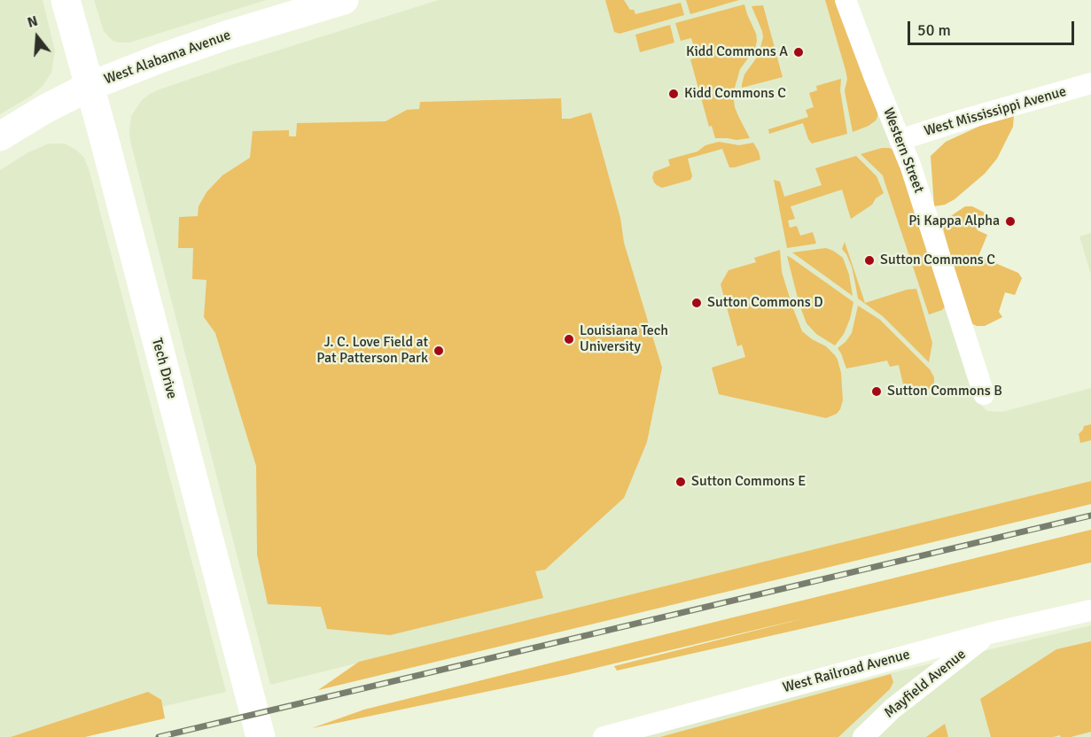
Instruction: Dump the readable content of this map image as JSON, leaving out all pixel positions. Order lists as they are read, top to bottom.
{
  "streets": {
    "main road": ["West Alabama Avenue", "Tech Drive"],
    "street": [
      "West Mississippi Avenue",
      "Western Street",
      "West Railroad Avenue",
      "Mayfield Avenue"
    ]
  },
  "crossings": [
    ["West Alabama Avenue", "Tech Drive"],
    ["West Mississippi Avenue", "Western Street"],
    ["West Railroad Avenue", "Mayfield Avenue"]
  ],
  "places": [
    "Kidd Commons A",
    "Kidd Commons C",
    "Pi Kappa Alpha",
    "Sutton Commons C",
    "Sutton Commons D",
    "Louisiana Tech University",
    "J. C. Love Field at Pat Patterson Park",
    "Sutton Commons B",
    "Sutton Commons E"
  ],
  "scale_bar": "50 m",
  "north": "top"
}
